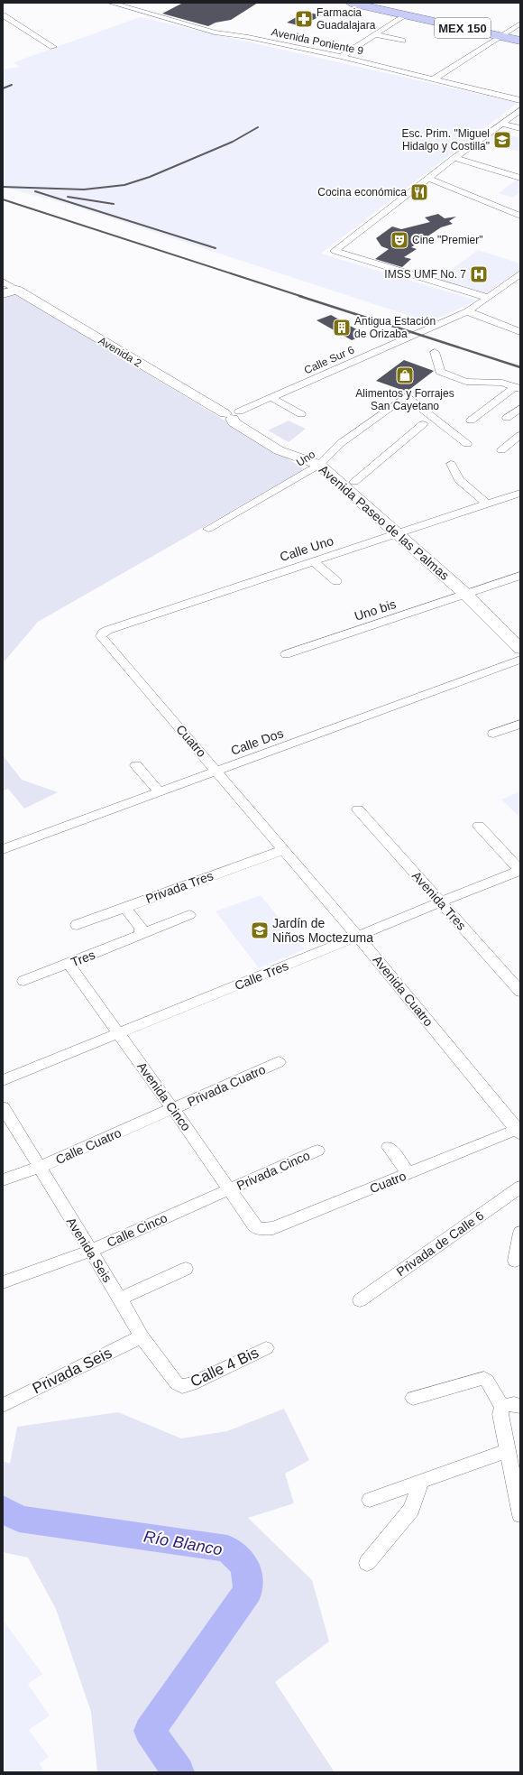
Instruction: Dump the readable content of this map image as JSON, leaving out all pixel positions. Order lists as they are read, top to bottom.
{
  "streets": {
    "main road": ["MEX 150"],
    "street": [
      "Avenida Poniente 9",
      "Avenida 2",
      "Calle Sur 6",
      "Uno",
      "Avenida Paseo de las Palmas",
      "Calle Uno",
      "Uno bis",
      "Cuatro",
      "Calle Dos",
      "Privada Tres",
      "Avenida Tres",
      "Tres",
      "Calle Tres",
      "Avenida Cuatro",
      "Privada Cuatro",
      "Avenida Cinco",
      "Calle Cuatro",
      "Privada Cinco",
      "Calle Cinco",
      "Privada de Calle 6",
      "Avenida Seis",
      "Calle 4 Bis",
      "Privada Seis"
    ]
  },
  "crossings": [
    ["Avenida 2", "Calle Sur 6"],
    ["Avenida 2", "Avenida Paseo de las Palmas"],
    ["Calle Sur 6", "Avenida Paseo de las Palmas"],
    ["Uno", "Avenida Paseo de las Palmas"],
    ["Avenida Paseo de las Palmas", "Calle Uno"],
    ["Avenida Paseo de las Palmas", "Uno bis"],
    ["Calle Uno", "Cuatro"],
    ["Cuatro", "Calle Dos"],
    ["Cuatro", "Privada Tres"],
    ["Cuatro", "Avenida Cuatro"],
    ["Cuatro", "Avenida Cinco"],
    ["Privada Tres", "Avenida Cuatro"],
    ["Avenida Tres", "Calle Tres"],
    ["Tres", "Avenida Cinco"],
    ["Calle Tres", "Avenida Cuatro"],
    ["Calle Tres", "Avenida Cinco"],
    ["Privada Cuatro", "Avenida Cinco"],
    ["Privada Cuatro", "Calle Cuatro"],
    ["Avenida Cinco", "Calle Cuatro"],
    ["Avenida Cinco", "Privada Cinco"],
    ["Avenida Cinco", "Calle Cinco"],
    ["Calle Cuatro", "Avenida Seis"],
    ["Privada Cinco", "Calle Cinco"],
    ["Calle Cinco", "Avenida Seis"],
    ["Avenida Seis", "Calle 4 Bis"],
    ["Avenida Seis", "Privada Seis"]
  ],
  "water": ["Río Blanco"],
  "places": {
    "pharmacy": ["Farmacia Guadalajara"],
    "school or university": ["Esc. Prim. \"Miguel Hidalgo y Costilla\"", "Jardín de Niños Moctezuma"],
    "restaurant": ["Cocina económica"],
    "theatre": ["Cine \"Premier\""],
    "hospital": ["IMSS UMF No. 7"],
    "building": ["Antigua Estación de Orizaba"],
    "shop": ["Alimentos y Forrajes San Cayetano"]
  }
}
